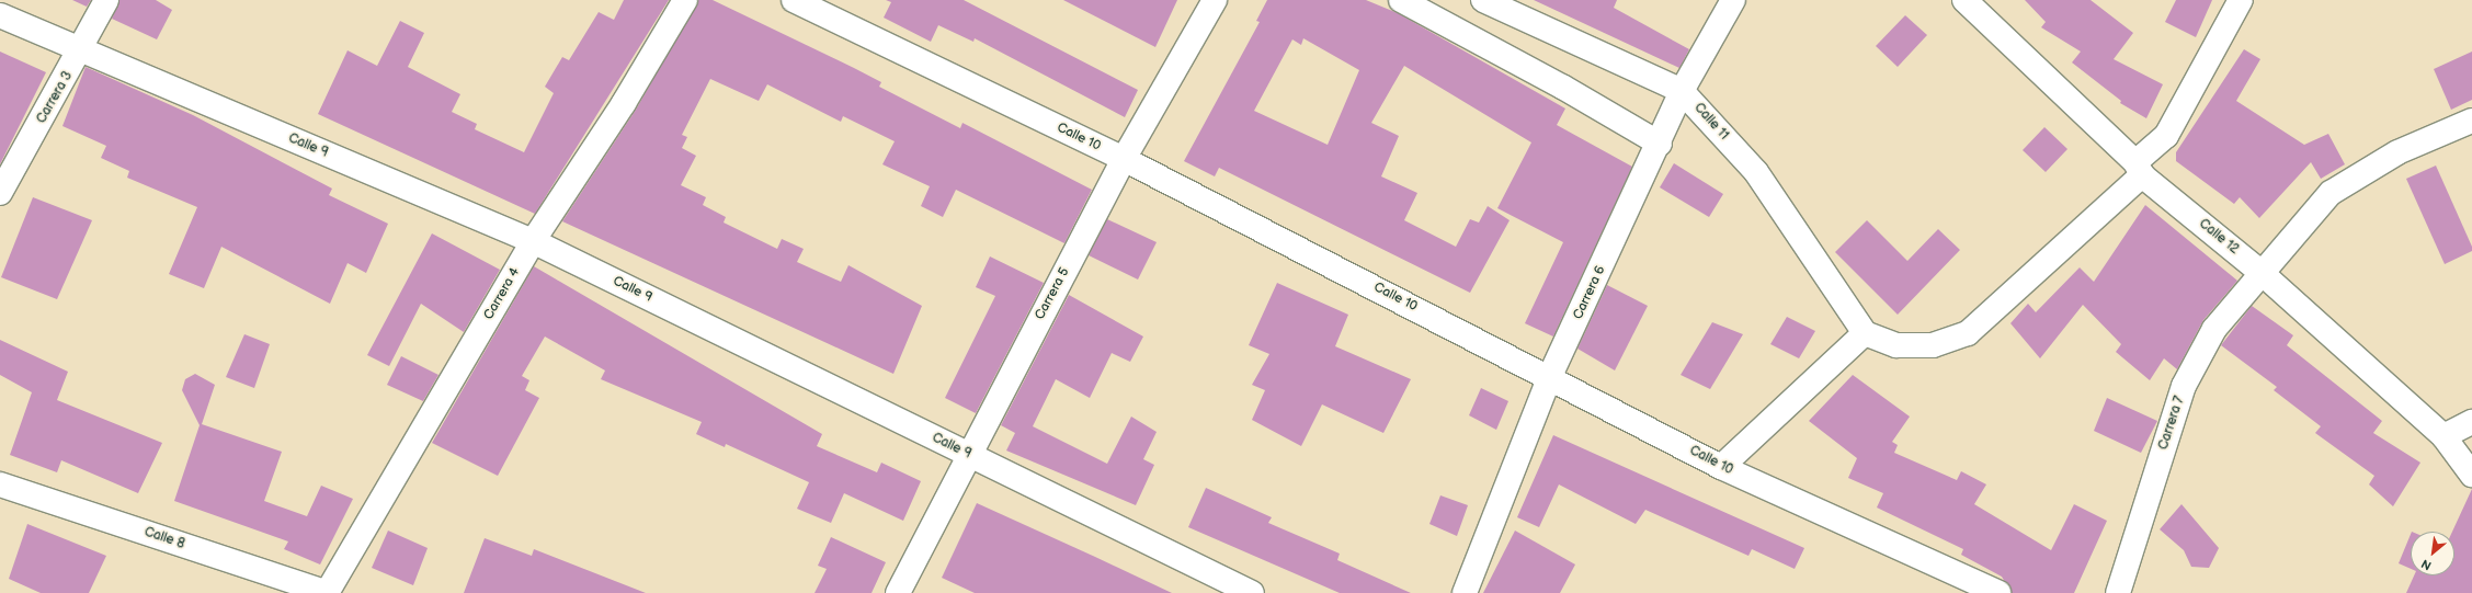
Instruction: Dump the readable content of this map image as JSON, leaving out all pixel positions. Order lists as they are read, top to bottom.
{
  "streets": {
    "street": [
      "Carrera 3",
      "Calle 11",
      "Calle 10",
      "Calle 9",
      "Calle 12",
      "Carrera 6",
      "Carrera 4",
      "Carrera 5",
      "Carrera 7",
      "Calle 8"
    ]
  },
  "crossings": [
    ["Carrera 3", "Calle 9"],
    ["Calle 11", "Carrera 6"],
    ["Calle 10", "Carrera 6"],
    ["Calle 10", "Carrera 5"],
    ["Calle 9", "Carrera 4"],
    ["Calle 9", "Carrera 5"],
    ["Calle 12", "Carrera 7"],
    ["Carrera 4", "Calle 8"]
  ],
  "north": "bottom left"
}
